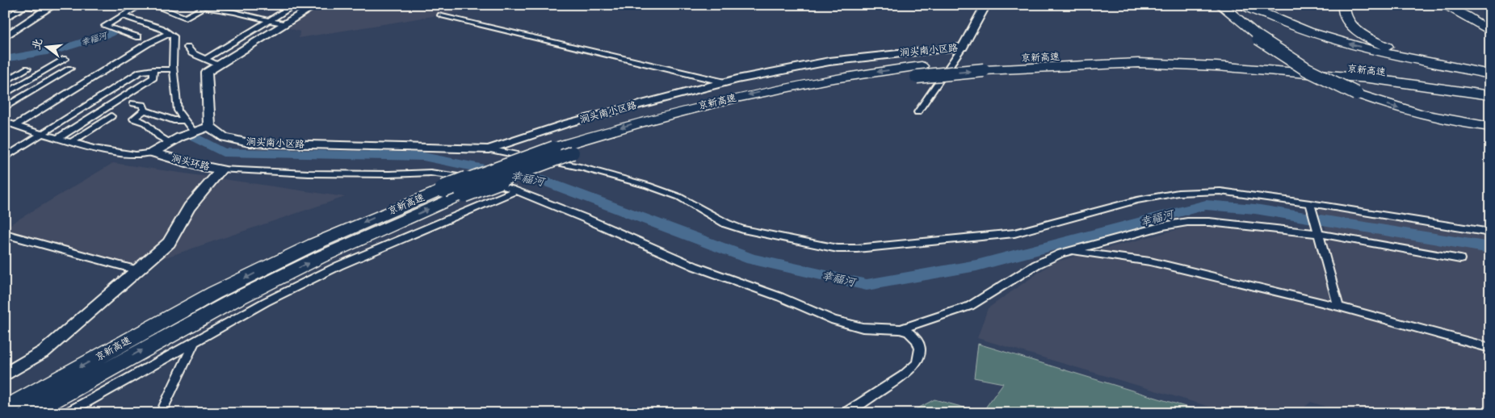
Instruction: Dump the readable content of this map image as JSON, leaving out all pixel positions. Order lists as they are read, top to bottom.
{
  "streets": {
    "highway": ["京新高速"],
    "street": ["涧头南小区路", "涧头环路"]
  },
  "crossings": [
    ["涧头南小区路", "涧头环路"]
  ],
  "water": ["幸福河"],
  "north": "left"
}
